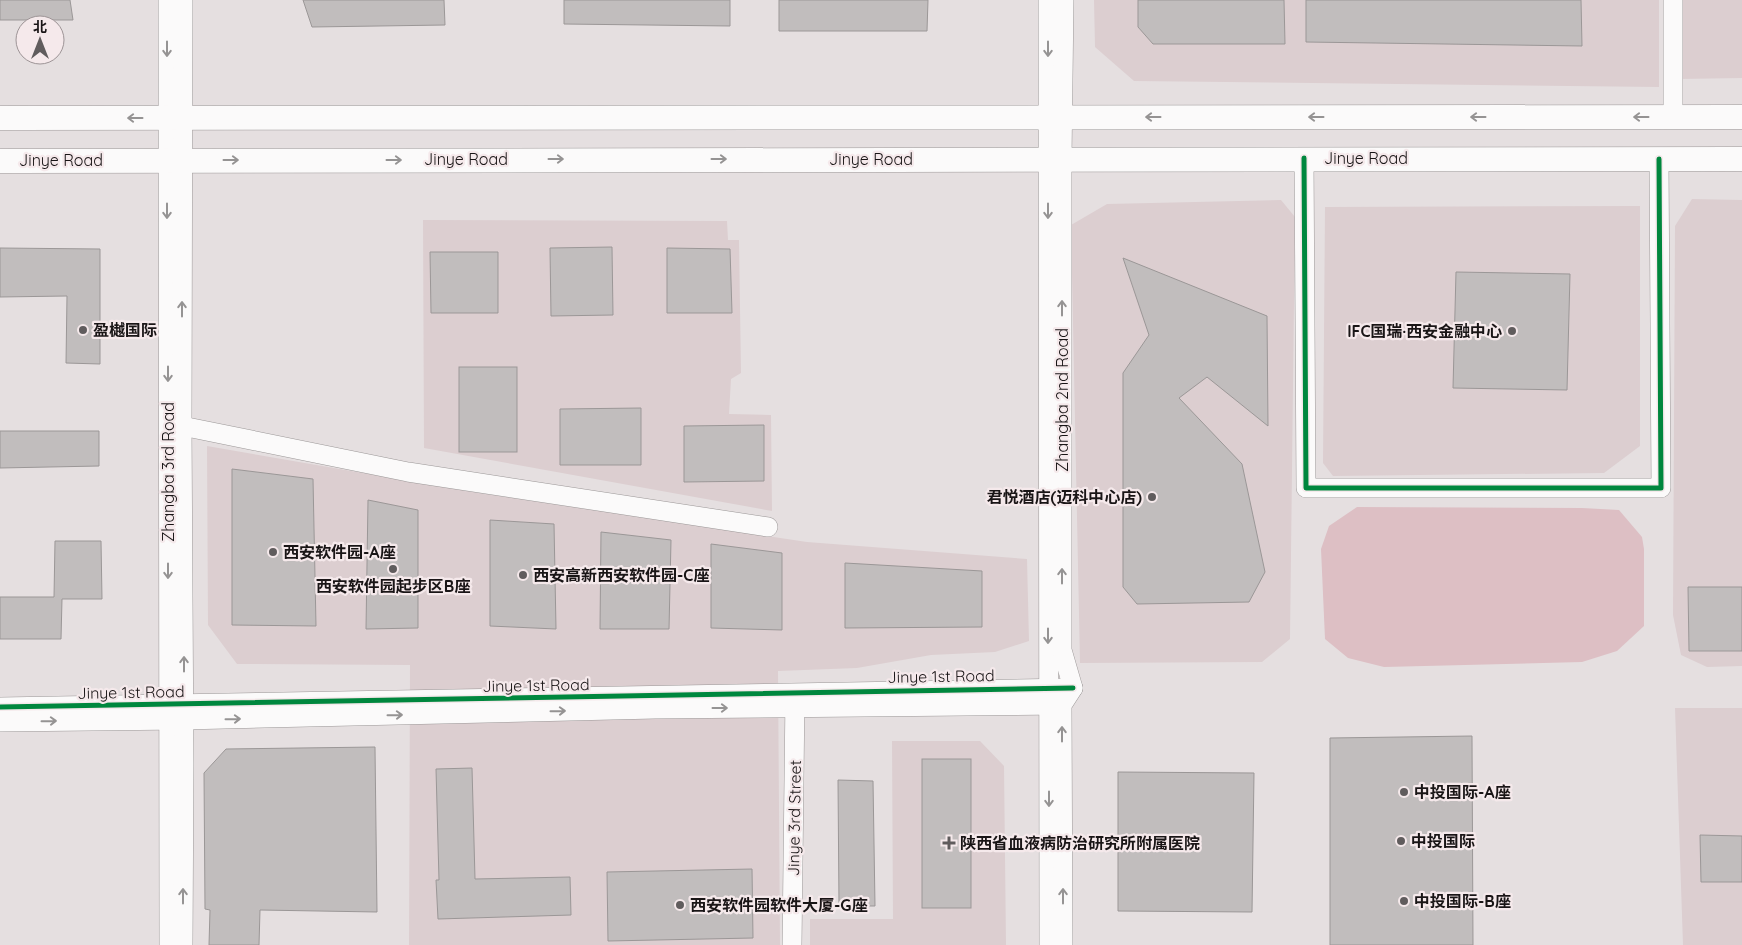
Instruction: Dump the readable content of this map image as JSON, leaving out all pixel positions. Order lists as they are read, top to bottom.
{
  "streets": {
    "main road": ["Jinye Road"],
    "street": [
      "Zhangba 2nd Road",
      "Zhangba 3rd Road",
      "Jinye 1st Road",
      "Jinye 3rd Street"
    ]
  },
  "crossings": [
    ["Jinye Road", "Zhangba 2nd Road"],
    ["Jinye Road", "Zhangba 3rd Road"],
    ["Zhangba 2nd Road", "Jinye 1st Road"],
    ["Zhangba 3rd Road", "Jinye 1st Road"],
    ["Jinye 1st Road", "Jinye 3rd Street"]
  ],
  "places": {
    "other": [
      "盈樾国际",
      "IFC国瑞·西安金融中心",
      "君悦酒店(迈科中心店)",
      "西安软件园-A座",
      "西安软件园起步区B座",
      "西安高新西安软件园-C座",
      "中投国际-A座",
      "中投国际",
      "中投国际-B座",
      "西安软件园软件大厦-G座"
    ],
    "health": ["陕西省血液病防治研究所附属医院"]
  },
  "north": "top"
}
